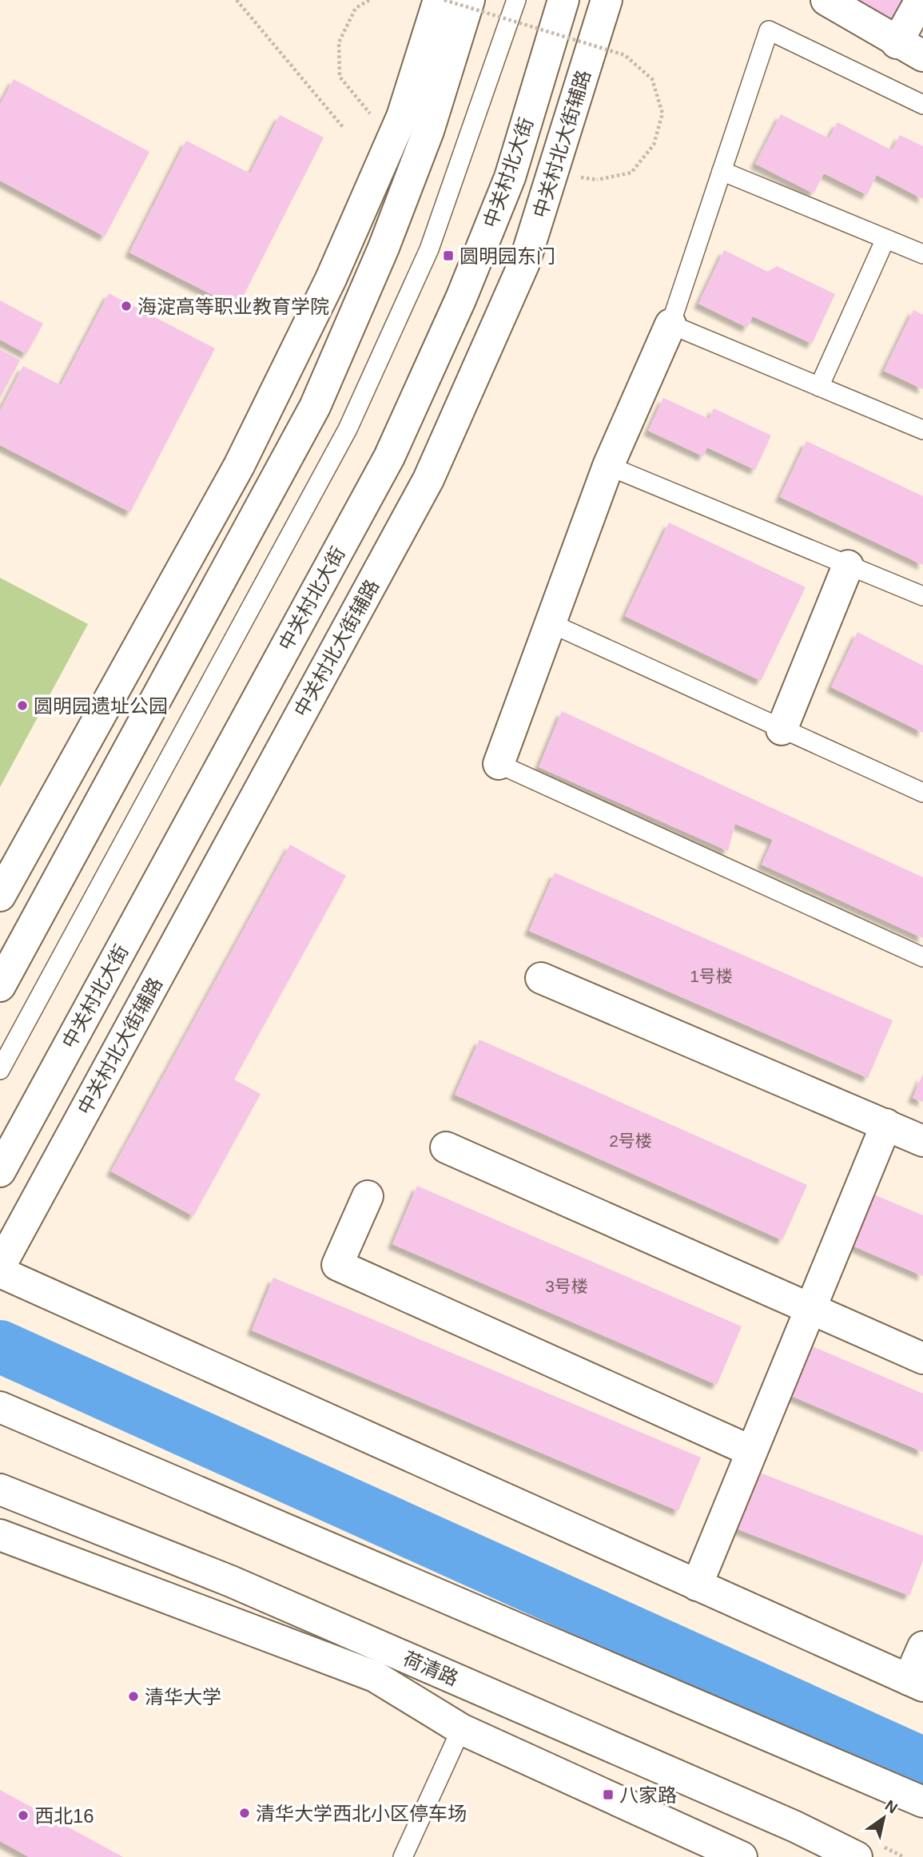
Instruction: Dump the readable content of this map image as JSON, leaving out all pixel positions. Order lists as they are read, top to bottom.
{
  "streets": {
    "street": ["中关村北大街辅路", "中关村北大街", "荷清路"]
  },
  "places": {
    "transit": ["圆明园东门", "八家路"],
    "other": [
      "海淀高等职业教育学院",
      "圆明园遗址公园",
      "清华大学",
      "清华大学西北小区停车场",
      "西北16"
    ]
  },
  "house_numbers": ["1号楼", "2号楼", "3号楼"],
  "north": "top right"
}
